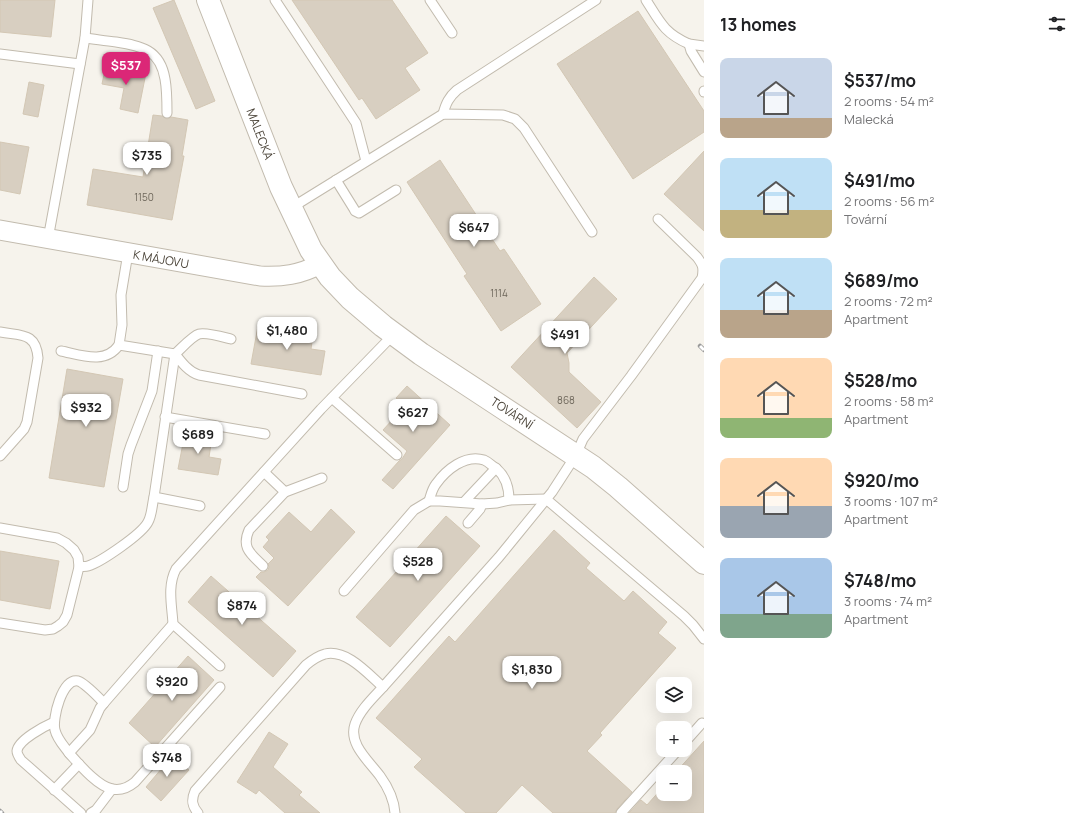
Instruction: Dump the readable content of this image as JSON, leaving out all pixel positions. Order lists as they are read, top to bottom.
{
  "streets": {
    "street": ["MALECKÁ", "K MÁJOVU", "TOVÁRNÍ"]
  },
  "crossings": [
    ["MALECKÁ", "K MÁJOVU"],
    ["MALECKÁ", "TOVÁRNÍ"],
    ["K MÁJOVU", "TOVÁRNÍ"]
  ],
  "house_numbers": ["1150", "1114", "868"],
  "page": {
    "heading": "13 homes",
    "list": [
      {
        "name": "$537/mo",
        "note": "2 rooms · 54 m² · Malecká"
      },
      {
        "name": "$491/mo",
        "note": "2 rooms · 56 m² · Tovární"
      },
      {
        "name": "$689/mo",
        "note": "2 rooms · 72 m² · Apartment"
      },
      {
        "name": "$528/mo",
        "note": "2 rooms · 58 m² · Apartment"
      },
      {
        "name": "$920/mo",
        "note": "3 rooms · 107 m² · Apartment"
      },
      {
        "name": "$748/mo",
        "note": "3 rooms · 74 m² · Apartment"
      }
    ],
    "price": [
      "$537",
      "$735",
      "$647",
      "$1,480",
      "$491",
      "$932",
      "$627",
      "$689",
      "$528",
      "$874",
      "$1,830",
      "$920",
      "$748"
    ],
    "map_buttons": ["+", "−"]
  }
}
